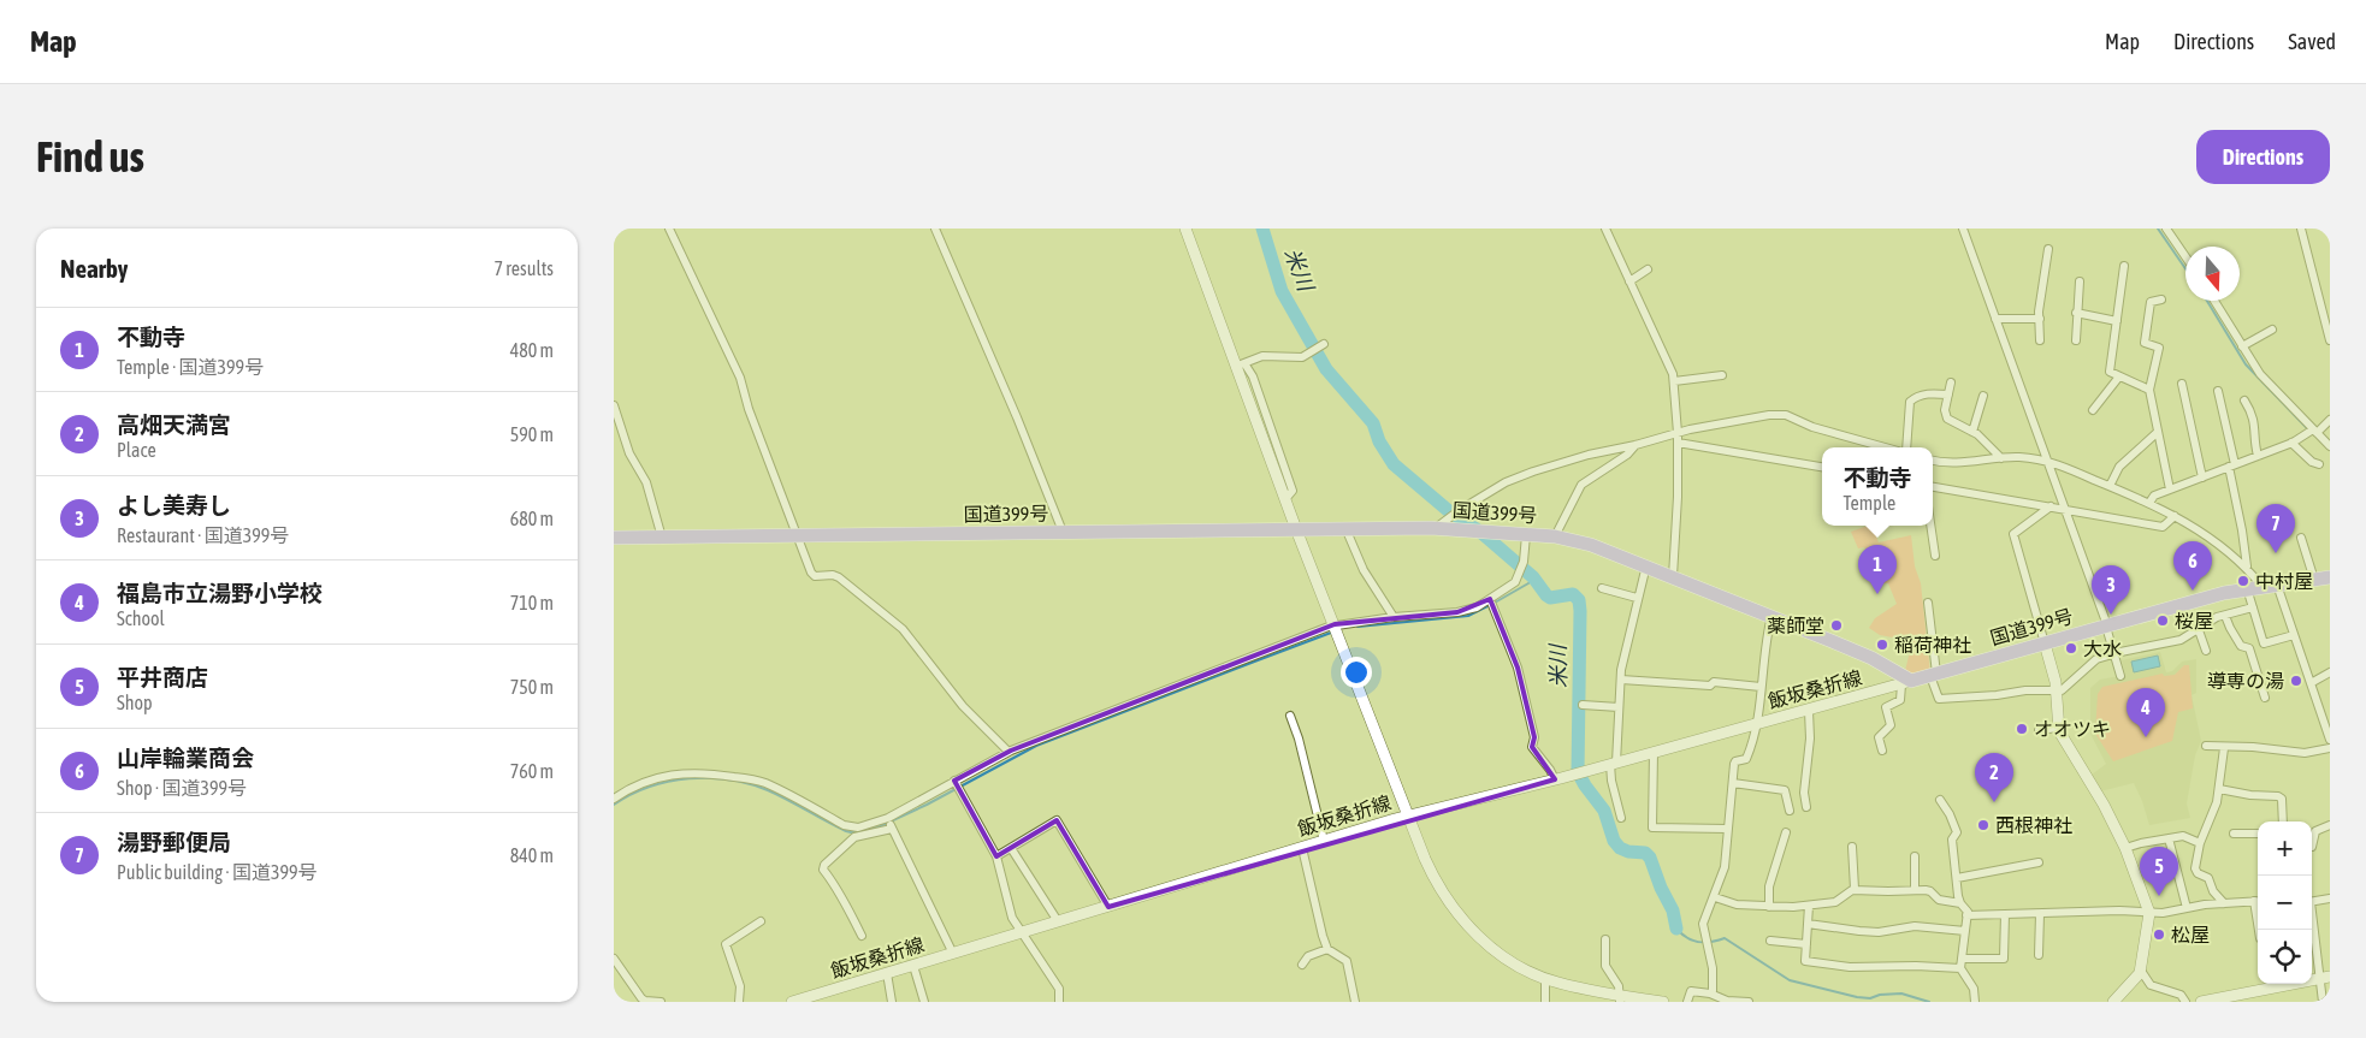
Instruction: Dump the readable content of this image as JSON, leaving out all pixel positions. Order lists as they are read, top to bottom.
{
  "streets": {
    "highway": ["国道399号"],
    "street": ["飯坂桑折線"]
  },
  "crossings": [
    ["国道399号", "飯坂桑折線"]
  ],
  "water": ["米川"],
  "places": [
    "中村屋",
    "桜屋",
    "薬師堂",
    "稲荷神社",
    "大水",
    "導専の湯",
    "オオツキ",
    "西根神社",
    "松屋"
  ],
  "north": "bottom",
  "page": {
    "header": "Map",
    "nav": ["Map", "Directions", "Saved"],
    "buttons": "Directions",
    "title": "Find us",
    "heading": ["Nearby", "7 results"],
    "list": [
      {
        "mark": "1",
        "name": "不動寺",
        "note": "Temple · 国道399号",
        "value": "480 m"
      },
      {
        "mark": "2",
        "name": "高畑天満宮",
        "note": "Place",
        "value": "590 m"
      },
      {
        "mark": "3",
        "name": "よし美寿し",
        "note": "Restaurant · 国道399号",
        "value": "680 m"
      },
      {
        "mark": "4",
        "name": "福島市立湯野小学校",
        "note": "School",
        "value": "710 m"
      },
      {
        "mark": "5",
        "name": "平井商店",
        "note": "Shop",
        "value": "750 m"
      },
      {
        "mark": "6",
        "name": "山岸輪業商会",
        "note": "Shop · 国道399号",
        "value": "760 m"
      },
      {
        "mark": "7",
        "name": "湯野郵便局",
        "note": "Public building · 国道399号",
        "value": "840 m"
      }
    ],
    "popup": ["不動寺", "Temple"],
    "pins": [
      "7",
      "6",
      "1",
      "3",
      "4",
      "2",
      "5"
    ],
    "map_buttons": ["+", "−"]
  }
}
